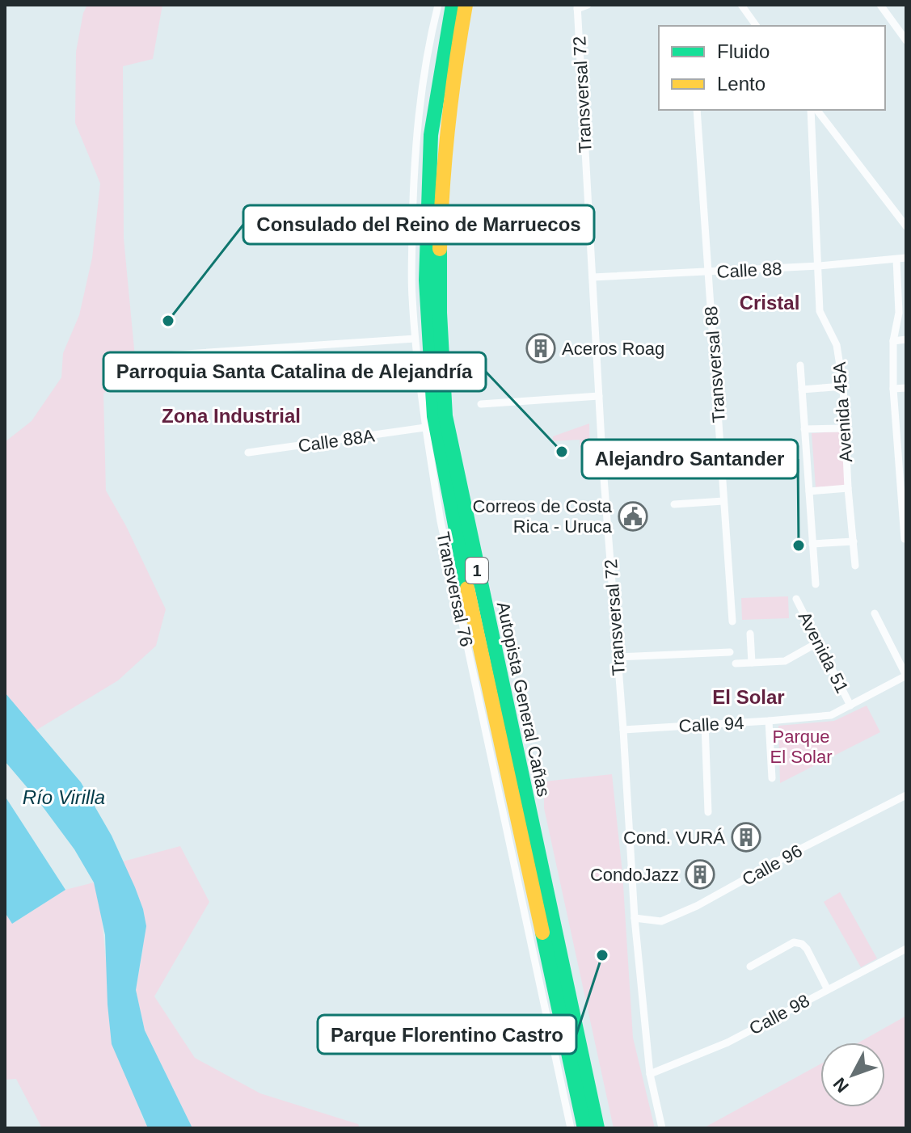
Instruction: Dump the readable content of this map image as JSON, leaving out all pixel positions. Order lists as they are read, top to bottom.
{
  "streets": {
    "highway": ["1", "Autopista General Cañas"],
    "street": [
      "Transversal 72",
      "Calle 88",
      "Transversal 88",
      "Avenida 45A",
      "Calle 88A",
      "Transversal 76",
      "Avenida 51",
      "Calle 94",
      "Calle 96",
      "Calle 98"
    ]
  },
  "crossings": [
    ["Transversal 72", "Calle 88"],
    ["Transversal 72", "Calle 94"],
    ["Transversal 72", "Calle 96"],
    ["Transversal 72", "Calle 98"],
    ["Calle 88", "Transversal 88"],
    ["Calle 88", "Avenida 45A"],
    ["Calle 88A", "Transversal 76"],
    ["Avenida 51", "Calle 94"]
  ],
  "districts": ["Cristal", "Zona Industrial", "El Solar"],
  "water": ["Río Virilla"],
  "parks": ["Parque El Solar"],
  "places": {
    "other": [
      "Consulado del Reino de Marruecos",
      "Parroquia Santa Catalina de Alejandría",
      "Alejandro Santander",
      "Parque Florentino Castro"
    ],
    "building": ["Aceros Roag", "Cond. VURÁ", "CondoJazz"],
    "public building": ["Correos de Costa Rica - Uruca"]
  },
  "legend": ["Fluido", "Lento"],
  "north": "bottom left"
}
